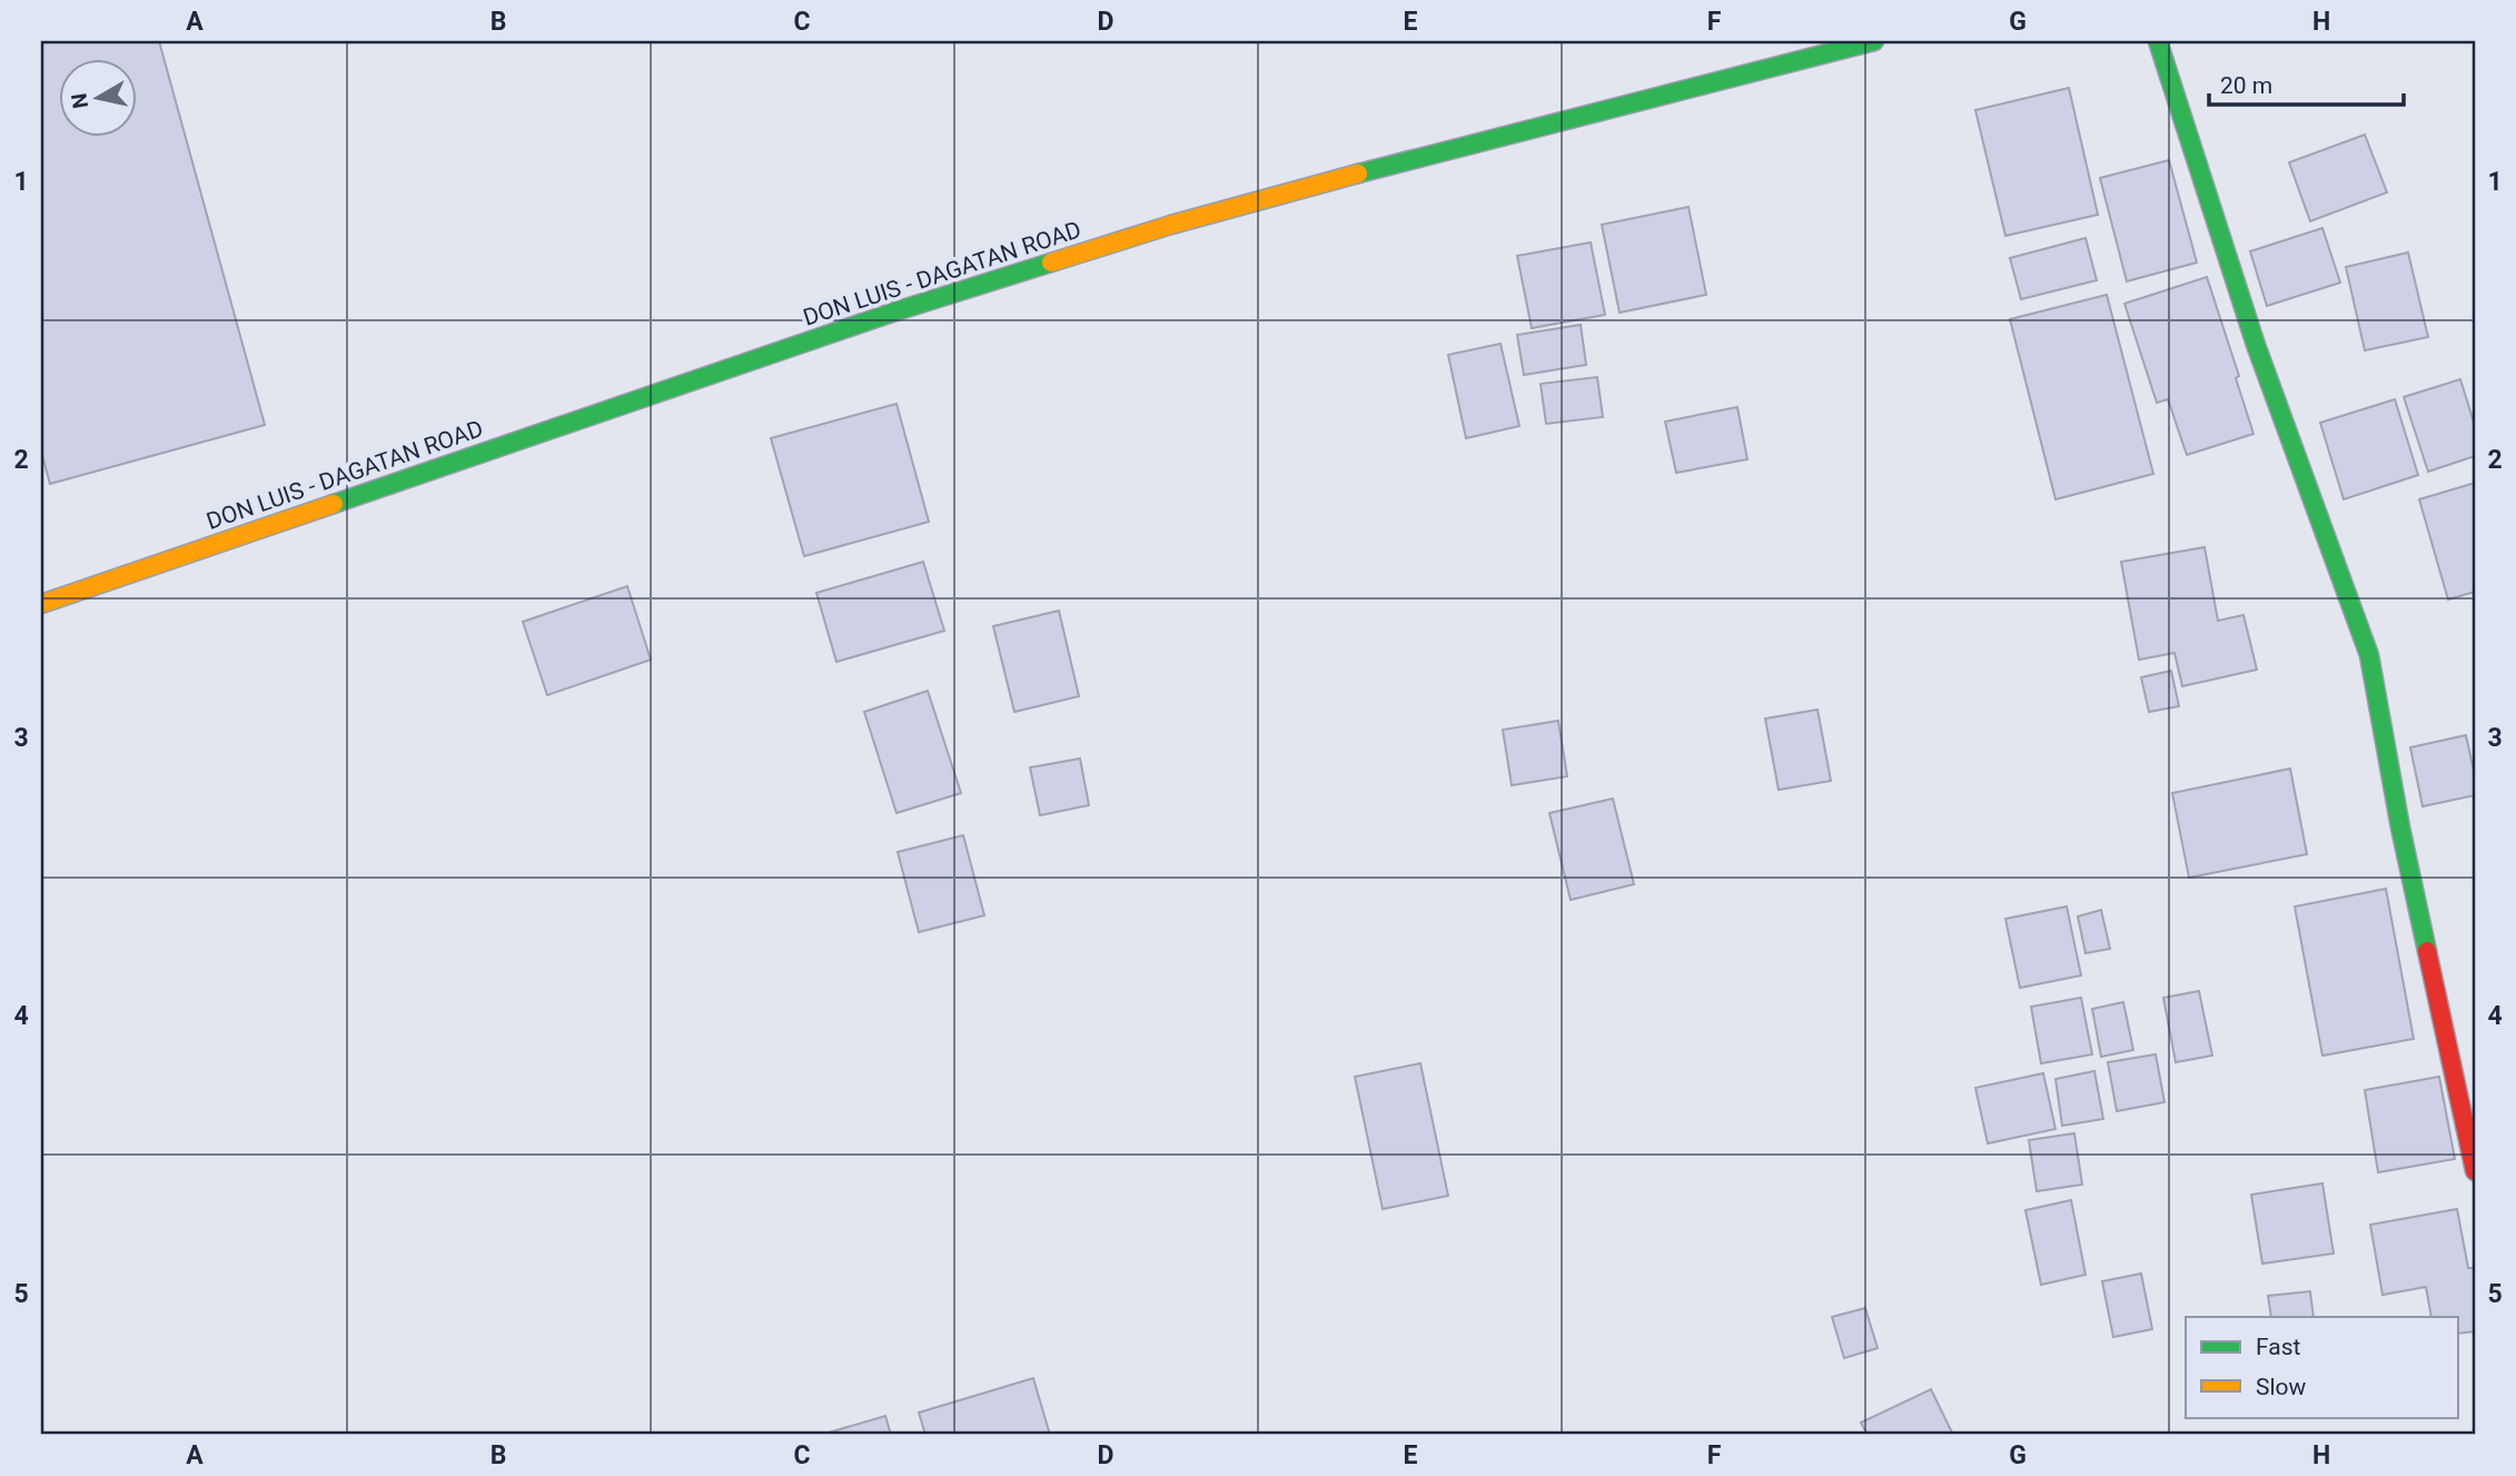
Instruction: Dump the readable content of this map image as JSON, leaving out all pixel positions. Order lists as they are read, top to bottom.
{
  "streets": {
    "street": ["DON LUIS - DAGATAN ROAD"]
  },
  "legend": ["Fast", "Slow"],
  "scale_bar": "20 m",
  "north": "left",
  "grid": {
    "columns": [
      "A",
      "B",
      "C",
      "D",
      "E",
      "F",
      "G",
      "H"
    ],
    "rows": [
      "1",
      "2",
      "3",
      "4",
      "5"
    ]
  }
}
